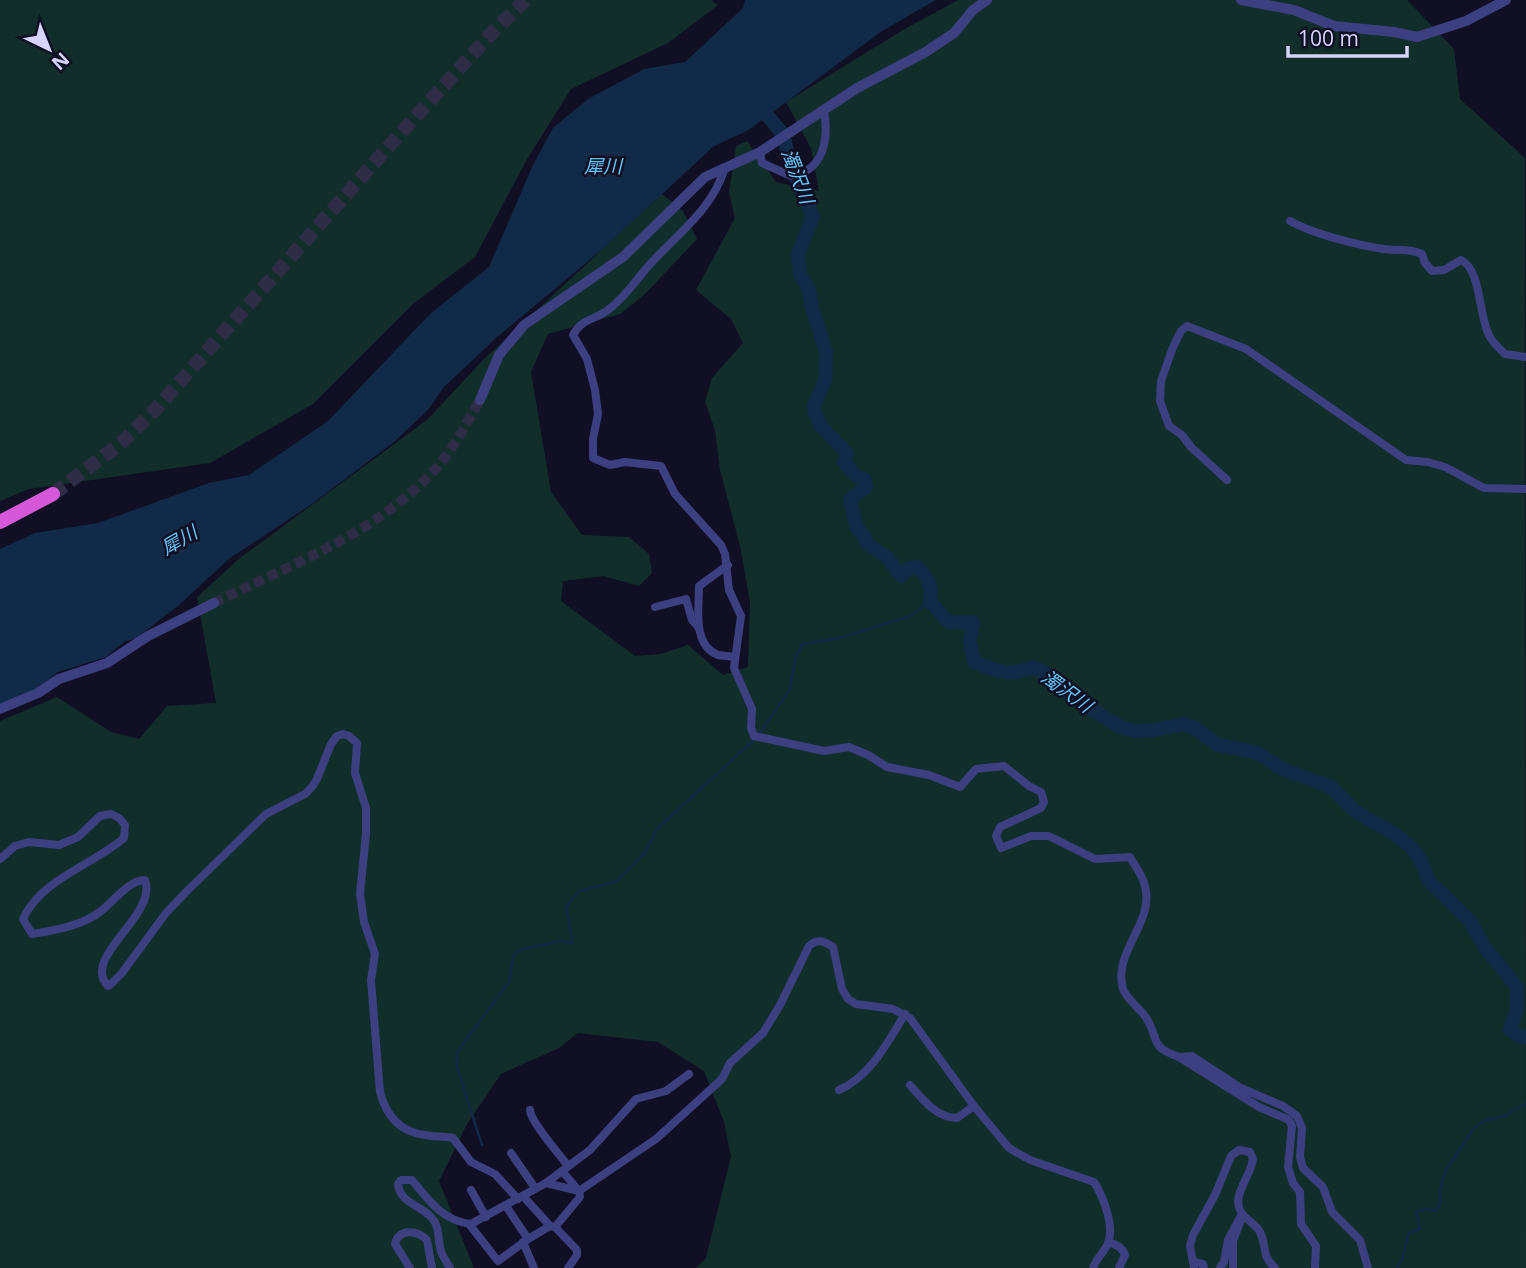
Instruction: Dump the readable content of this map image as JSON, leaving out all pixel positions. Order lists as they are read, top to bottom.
{
  "water": ["犀川", "濁沢川"],
  "scale_bar": "100 m",
  "north": "bottom right"
}
